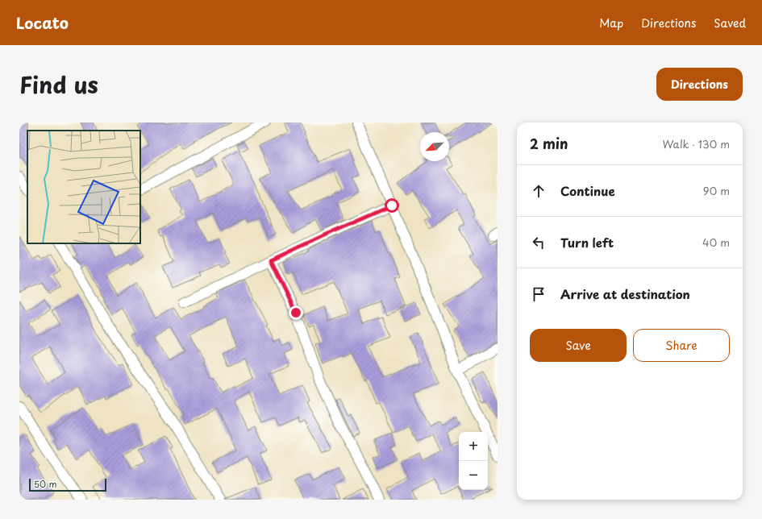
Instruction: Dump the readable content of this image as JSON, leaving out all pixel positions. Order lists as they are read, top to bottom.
{
  "scale_bar": "50 m",
  "north": "bottom left",
  "page": {
    "header": "Locato",
    "nav": ["Map", "Directions", "Saved"],
    "title": "Find us",
    "buttons": [
      "Directions",
      ["Save", "Share"]
    ],
    "heading": ["2 min", "Walk · 130 m"],
    "list": [
      ["Continue", "90 m"],
      ["Turn left", "40 m"],
      "Arrive at destination"
    ],
    "map_buttons": ["+", "−"],
    "scale": "50 m"
  }
}
